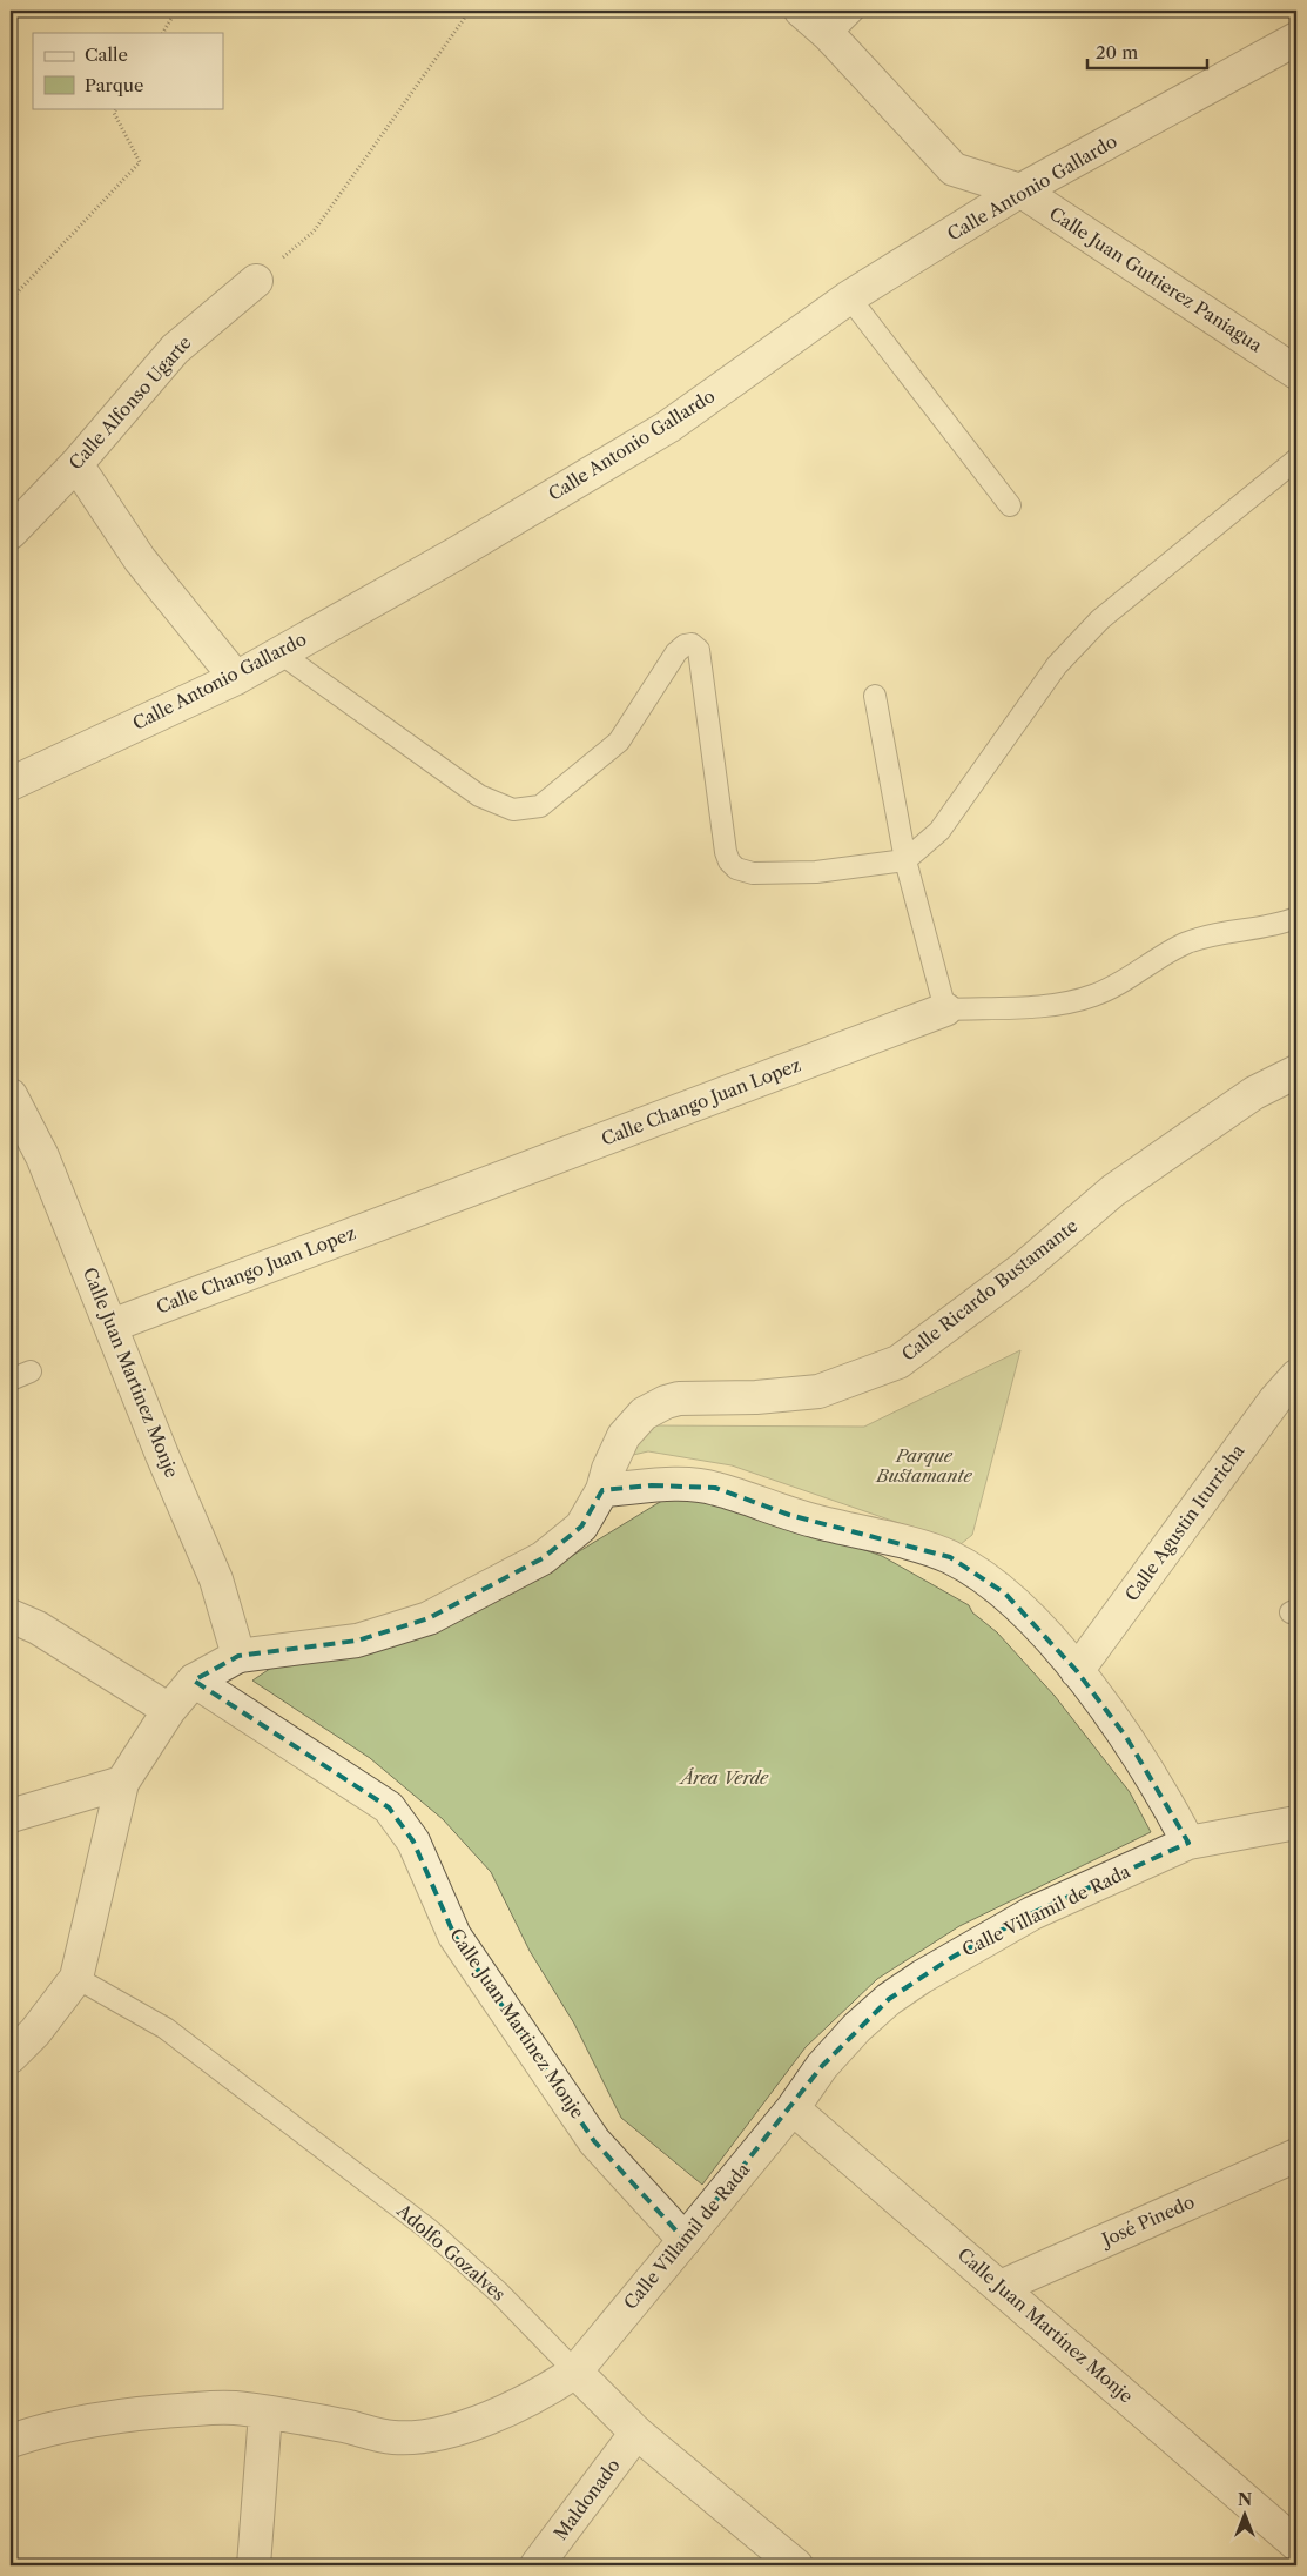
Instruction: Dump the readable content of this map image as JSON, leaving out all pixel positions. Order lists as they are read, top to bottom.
{
  "streets": {
    "street": [
      "Calle Antonio Gallardo",
      "Calle Juan Guttierez Paniagua",
      "Calle Alfonso Ugarte",
      "Calle Chango Juan Lopez",
      "Calle Ricardo Bustamante",
      "Calle Juan Martinez Monje",
      "Calle Agustin Iturricha",
      "Calle Villamil de Rada",
      "José Pinedo",
      "Adolfo Gozalves",
      "Calle Juan Martínez Monje",
      "Maldonado"
    ]
  },
  "crossings": [
    ["Calle Antonio Gallardo", "Calle Juan Guttierez Paniagua"],
    ["Calle Chango Juan Lopez", "Calle Juan Martinez Monje"],
    ["Calle Ricardo Bustamante", "Calle Juan Martinez Monje"],
    ["Calle Ricardo Bustamante", "Adolfo Gozalves"],
    ["Calle Juan Martinez Monje", "Calle Villamil de Rada"],
    ["Calle Villamil de Rada", "Adolfo Gozalves"],
    ["Calle Villamil de Rada", "Calle Juan Martínez Monje"],
    ["José Pinedo", "Calle Juan Martínez Monje"],
    ["Adolfo Gozalves", "Maldonado"]
  ],
  "parks": ["Parque Bustamante", "Área Verde"],
  "legend": ["Calle", "Parque"],
  "scale_bar": "20 m",
  "north": "top"
}
